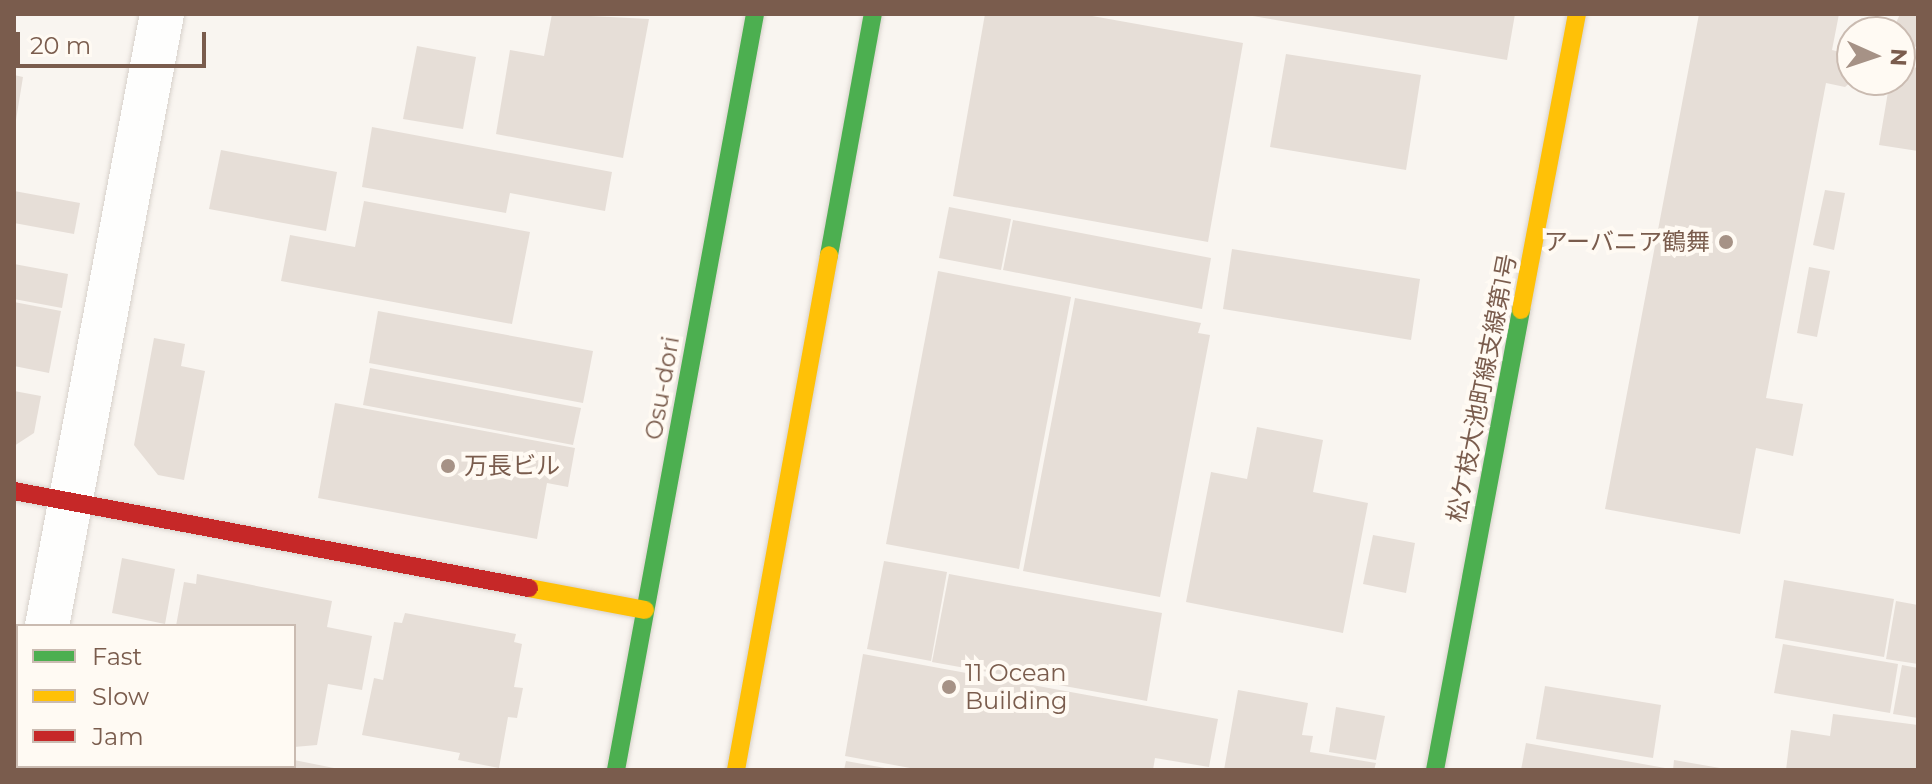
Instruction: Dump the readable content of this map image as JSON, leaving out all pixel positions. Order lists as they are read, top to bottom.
{
  "streets": {
    "street": ["Osu-dori", "松ケ枝大池町線支線第1号"]
  },
  "places": ["アーバニア鶴舞", "万長ビル", "11 Ocean Building"],
  "legend": ["Fast", "Slow", "Jam"],
  "scale_bar": "20 m",
  "north": "right"
}
